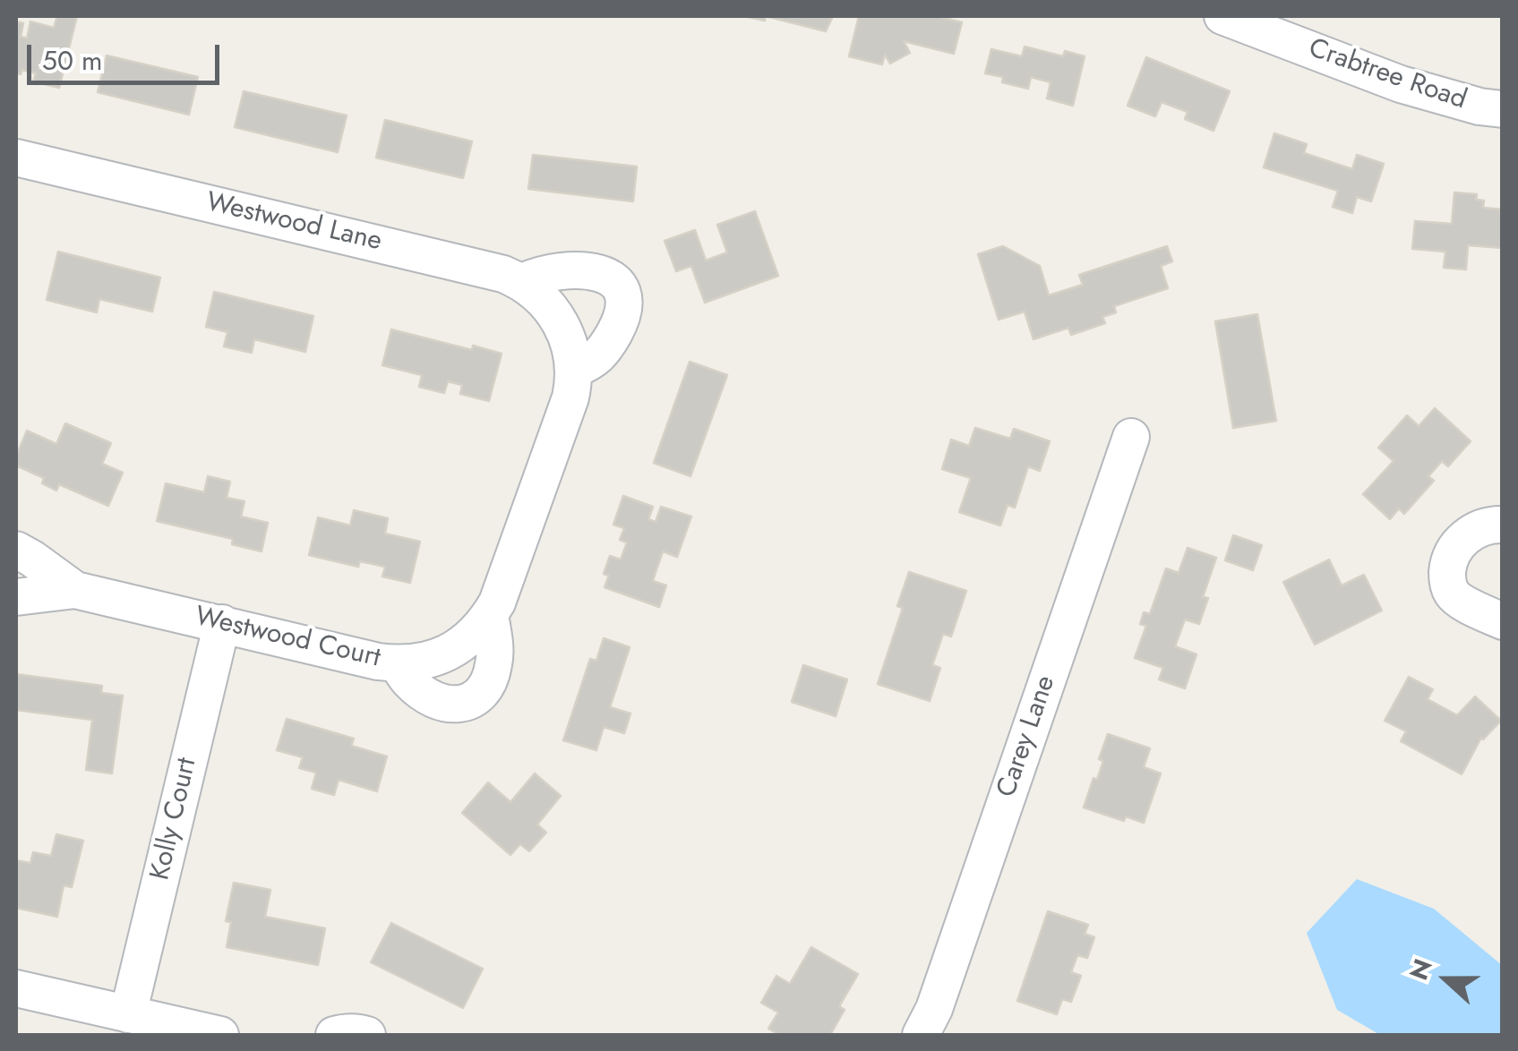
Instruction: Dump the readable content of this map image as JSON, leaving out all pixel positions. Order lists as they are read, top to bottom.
{
  "streets": {
    "street": [
      "Crabtree Road",
      "Westwood Lane",
      "Westwood Court",
      "Carey Lane",
      "Kolly Court"
    ]
  },
  "crossings": [
    ["Westwood Lane", "Westwood Court"],
    ["Westwood Court", "Kolly Court"]
  ],
  "scale_bar": "50 m",
  "north": "left"
}
